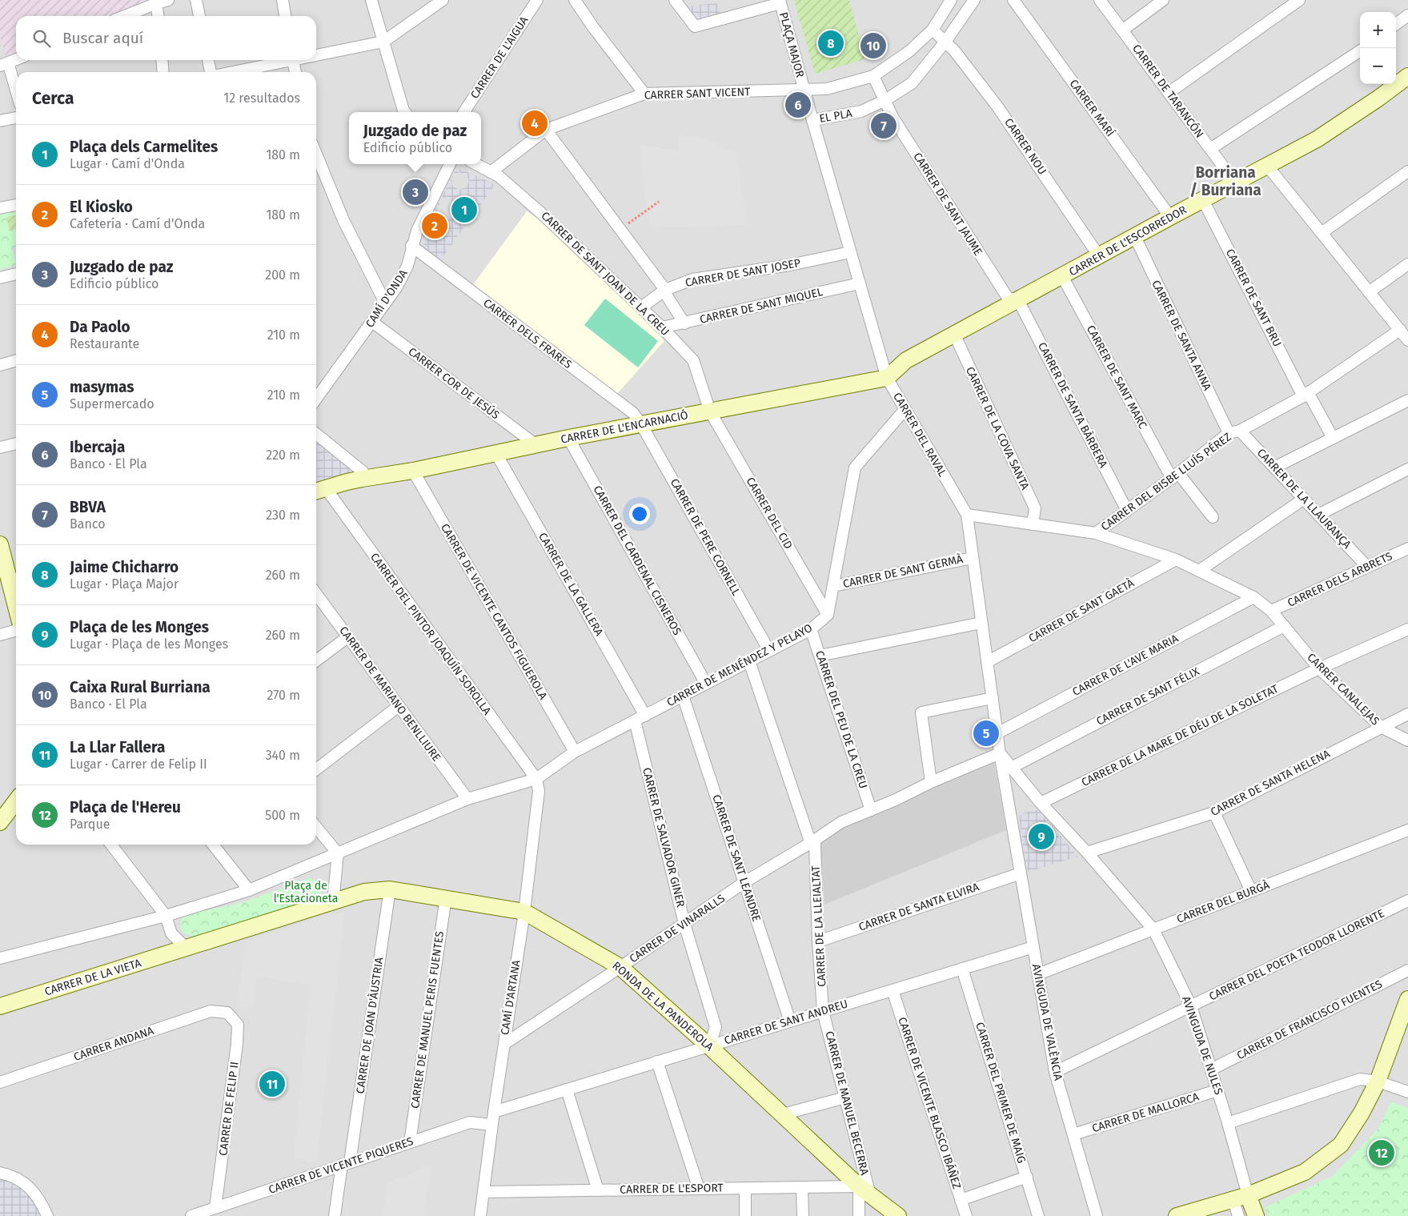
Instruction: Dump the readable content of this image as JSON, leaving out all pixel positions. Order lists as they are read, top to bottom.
{
  "streets": {
    "street": [
      "PLAÇA MAJOR",
      "CARRER DE L'AIGUA",
      "CARRER DE TARANCÓN",
      "CARRER SANT VICENT",
      "CARRER MARÍ",
      "EL PLA",
      "CARRER NOU",
      "CARRER DE SANT JAUME",
      "CARRER DE L'ESCORREDOR",
      "CARRER DE SANT JOSEP",
      "CARRER DE SANT JOAN DE LA CREU",
      "CARRER DE SANT BRU",
      "CAMÍ D'ONDA",
      "CARRER DE SANT MIQUEL",
      "CARRER DELS FRARES",
      "CARRER DE SANTA ANNA",
      "CARRER DE SANT MARC",
      "CARRER COR DE JESÚS",
      "CARRER DE SANTA BÀRBERA",
      "CARRER DE L'ENCARNACIÓ",
      "CARRER DE LA COVA SANTA",
      "CARRER DEL RAVAL",
      "CARRER DEL BISBE LLUÍS PÉREZ",
      "CARRER DE LA LLAURANÇA",
      "CARRER DEL CID",
      "CARRER DE PERE CORNELL",
      "CARRER DEL CARDENAL CISNEROS",
      "CARRER DE SANT GERMÀ",
      "CARRER DELS ARBRETS",
      "CARRER DE LA GALLERA",
      "CARRER DE SANT GAETÀ",
      "CARRER DE VICENTE CANTOS FIGUEROLA",
      "CARRER DEL PINTOR JOAQUÍN SOROLLA",
      "CARRER DE MENÉNDEZ Y PELAYO",
      "CARRER DE L'AVE MARIA",
      "CARRER CANALEJAS",
      "CARRER DE MARIANO BENLLIURE",
      "CARRER DE SANT FÉLIX",
      "CARRER DEL PEU DE LA CREU",
      "CARRER DE LA MARE DE DÉU DE LA SOLETAT",
      "CARRER DE SANTA HELENA",
      "CARRER DE SALVADOR GINER",
      "CARRER DE SANT LEANDRE",
      "CARRER DEL BURGÀ",
      "CARRER DE SANTA ELVIRA",
      "CARRER DE LA LLEIALTAT",
      "CARRER DE VINARALLS",
      "CARRER DEL POETA TEODOR LLORENTE",
      "CARRER DE LA VIETA",
      "CAMÍ D'ARTANA",
      "RONDA DE LA PANDEROLA",
      "CARRER DE MANUEL PERIS FUENTES",
      "CARRER DE FRANCISCO FUENTES",
      "CARRER DE SANT ANDREU",
      "AVINGUDA DE VALÈNCIA",
      "CARRER DE JOAN D'ÀUSTRIA",
      "CARRER ANDANA",
      "AVINGUDA DE NULES",
      "CARRER DEL PRIMER DE MAIG",
      "CARRER DE MANUEL BECERRA",
      "CARRER DE VICENTE BLASCO IBÁÑEZ",
      "CARRER DE FELIP II",
      "CARRER DE MALLORCA",
      "CARRER DE VICENTE PIQUERES",
      "CARRER DE L'ESPORT"
    ]
  },
  "crossings": [
    ["PLAÇA MAJOR", "CARRER SANT VICENT"],
    ["PLAÇA MAJOR", "EL PLA"],
    ["CARRER DE TARANCÓN", "CARRER DE L'ESCORREDOR"],
    ["CARRER SANT VICENT", "EL PLA"],
    ["CARRER SANT VICENT", "CARRER DE SANT JOAN DE LA CREU"],
    ["CARRER MARÍ", "CARRER DE L'ESCORREDOR"],
    ["EL PLA", "CARRER NOU"],
    ["EL PLA", "CARRER DE SANT JAUME"],
    ["EL PLA", "CARRER DEL RAVAL"],
    ["CARRER NOU", "CARRER DE L'ESCORREDOR"],
    ["CARRER DE SANT JAUME", "CARRER DE L'ESCORREDOR"],
    ["CARRER DE SANT JAUME", "CARRER DE SANTA BÀRBERA"],
    ["CARRER DE L'ESCORREDOR", "CARRER DE SANT BRU"],
    ["CARRER DE L'ESCORREDOR", "CARRER DE SANTA ANNA"],
    ["CARRER DE L'ESCORREDOR", "CARRER DE SANT MARC"],
    ["CARRER DE L'ESCORREDOR", "CARRER DE SANTA BÀRBERA"],
    ["CARRER DE L'ESCORREDOR", "CARRER DE L'ENCARNACIÓ"],
    ["CARRER DE L'ESCORREDOR", "CARRER DE LA COVA SANTA"],
    ["CARRER DE L'ESCORREDOR", "CARRER DEL RAVAL"],
    ["CARRER DE SANT JOSEP", "CARRER DE SANT JOAN DE LA CREU"],
    ["CARRER DE SANT JOSEP", "CARRER DEL RAVAL"],
    ["CARRER DE SANT JOAN DE LA CREU", "CARRER DE SANT MIQUEL"],
    ["CARRER DE SANT JOAN DE LA CREU", "CARRER DE L'ENCARNACIÓ"],
    ["CARRER DE SANT JOAN DE LA CREU", "CARRER DEL CID"],
    ["CARRER DE SANT BRU", "CARRER DEL BISBE LLUÍS PÉREZ"],
    ["CAMÍ D'ONDA", "CARRER DELS FRARES"],
    ["CAMÍ D'ONDA", "CARRER COR DE JESÚS"],
    ["CARRER DE SANT MIQUEL", "CARRER DEL RAVAL"],
    ["CARRER DELS FRARES", "CARRER DE L'ENCARNACIÓ"],
    ["CARRER DELS FRARES", "CARRER DE PERE CORNELL"],
    ["CARRER DE SANTA ANNA", "CARRER DEL BISBE LLUÍS PÉREZ"],
    ["CARRER DE SANTA ANNA", "CARRER DE LA LLAURANÇA"],
    ["CARRER DE SANT MARC", "CARRER DEL BISBE LLUÍS PÉREZ"],
    ["CARRER COR DE JESÚS", "CARRER DE L'ENCARNACIÓ"],
    ["CARRER DE SANTA BÀRBERA", "CARRER DEL BISBE LLUÍS PÉREZ"],
    ["CARRER DE L'ENCARNACIÓ", "CARRER DEL RAVAL"],
    ["CARRER DE L'ENCARNACIÓ", "CARRER DEL CID"],
    ["CARRER DE L'ENCARNACIÓ", "CARRER DE PERE CORNELL"],
    ["CARRER DE L'ENCARNACIÓ", "CARRER DEL CARDENAL CISNEROS"],
    ["CARRER DE L'ENCARNACIÓ", "CARRER DE LA GALLERA"],
    ["CARRER DE L'ENCARNACIÓ", "CARRER DE VICENTE CANTOS FIGUEROLA"],
    ["CARRER DE L'ENCARNACIÓ", "CARRER DEL PINTOR JOAQUÍN SOROLLA"],
    ["CARRER DE LA COVA SANTA", "CARRER CANALEJAS"],
    ["CARRER DEL RAVAL", "CARRER DE SANT GERMÀ"],
    ["CARRER DEL RAVAL", "CARRER DE SANT GAETÀ"],
    ["CARRER DEL RAVAL", "CARRER DE L'AVE MARIA"],
    ["CARRER DEL RAVAL", "CARRER CANALEJAS"],
    ["CARRER DEL RAVAL", "CARRER DE SANTA ELVIRA"],
    ["CARRER DEL RAVAL", "CARRER DE VINARALLS"],
    ["CARRER DEL RAVAL", "AVINGUDA DE VALÈNCIA"],
    ["CARRER DEL RAVAL", "AVINGUDA DE NULES"],
    ["CARRER DEL BISBE LLUÍS PÉREZ", "CARRER DE LA LLAURANÇA"],
    ["CARRER DEL BISBE LLUÍS PÉREZ", "CARRER CANALEJAS"],
    ["CARRER DE LA LLAURANÇA", "CARRER DELS ARBRETS"],
    ["CARRER DEL CID", "CARRER DE MENÉNDEZ Y PELAYO"],
    ["CARRER DE PERE CORNELL", "CARRER DE MENÉNDEZ Y PELAYO"],
    ["CARRER DEL CARDENAL CISNEROS", "CARRER DE MENÉNDEZ Y PELAYO"],
    ["CARRER DELS ARBRETS", "CARRER CANALEJAS"],
    ["CARRER DE LA GALLERA", "CARRER DE MENÉNDEZ Y PELAYO"],
    ["CARRER DE SANT GAETÀ", "CARRER CANALEJAS"],
    ["CARRER DE VICENTE CANTOS FIGUEROLA", "CARRER DE MENÉNDEZ Y PELAYO"],
    ["CARRER DEL PINTOR JOAQUÍN SOROLLA", "CARRER DE MENÉNDEZ Y PELAYO"],
    ["CARRER DEL PINTOR JOAQUÍN SOROLLA", "CAMÍ D'ARTANA"],
    ["CARRER DE MENÉNDEZ Y PELAYO", "CARRER DE MARIANO BENLLIURE"],
    ["CARRER DE MENÉNDEZ Y PELAYO", "CARRER DEL PEU DE LA CREU"],
    ["CARRER DE MENÉNDEZ Y PELAYO", "CARRER DE SALVADOR GINER"],
    ["CARRER DE MENÉNDEZ Y PELAYO", "CARRER DE SANT LEANDRE"],
    ["CARRER DE MENÉNDEZ Y PELAYO", "CARRER DE LA LLEIALTAT"],
    ["CARRER DE MENÉNDEZ Y PELAYO", "CAMÍ D'ARTANA"],
    ["CARRER DE L'AVE MARIA", "CARRER CANALEJAS"],
    ["CARRER CANALEJAS", "CARRER DE SANT FÉLIX"],
    ["CARRER CANALEJAS", "CARRER DE LA MARE DE DÉU DE LA SOLETAT"],
    ["CARRER CANALEJAS", "CARRER DE SANTA HELENA"],
    ["CARRER DE SANT FÉLIX", "AVINGUDA DE NULES"],
    ["CARRER DEL PEU DE LA CREU", "CARRER DE VINARALLS"],
    ["CARRER DE LA MARE DE DÉU DE LA SOLETAT", "AVINGUDA DE NULES"],
    ["CARRER DE SANTA HELENA", "AVINGUDA DE NULES"],
    ["CARRER DE SALVADOR GINER", "CARRER DE VINARALLS"],
    ["CARRER DE SALVADOR GINER", "RONDA DE LA PANDEROLA"],
    ["CARRER DE SALVADOR GINER", "CARRER DE SANT ANDREU"],
    ["CARRER DE SANT LEANDRE", "CARRER DE VINARALLS"],
    ["CARRER DE SANT LEANDRE", "CARRER DE SANT ANDREU"],
    ["CARRER DEL BURGÀ", "AVINGUDA DE VALÈNCIA"],
    ["CARRER DEL BURGÀ", "AVINGUDA DE NULES"],
    ["CARRER DE SANTA ELVIRA", "CARRER DE LA LLEIALTAT"],
    ["CARRER DE SANTA ELVIRA", "AVINGUDA DE VALÈNCIA"],
    ["CARRER DE LA LLEIALTAT", "CARRER DE VINARALLS"],
    ["CARRER DE LA LLEIALTAT", "CARRER DE SANT ANDREU"],
    ["CARRER DE LA LLEIALTAT", "CARRER DE MANUEL BECERRA"],
    ["CARRER DE VINARALLS", "CAMÍ D'ARTANA"],
    ["CARRER DE VINARALLS", "RONDA DE LA PANDEROLA"],
    ["CARRER DE VINARALLS", "AVINGUDA DE NULES"],
    ["CARRER DEL POETA TEODOR LLORENTE", "AVINGUDA DE VALÈNCIA"],
    ["CARRER DEL POETA TEODOR LLORENTE", "AVINGUDA DE NULES"],
    ["CAMÍ D'ARTANA", "RONDA DE LA PANDEROLA"],
    ["CAMÍ D'ARTANA", "CARRER DE SANT ANDREU"],
    ["CAMÍ D'ARTANA", "CARRER DE VICENTE PIQUERES"],
    ["CAMÍ D'ARTANA", "CARRER DE L'ESPORT"],
    ["RONDA DE LA PANDEROLA", "CARRER DE MANUEL PERIS FUENTES"],
    ["RONDA DE LA PANDEROLA", "CARRER DE SANT ANDREU"],
    ["RONDA DE LA PANDEROLA", "CARRER DE JOAN D'ÀUSTRIA"],
    ["RONDA DE LA PANDEROLA", "CARRER DE MANUEL BECERRA"],
    ["RONDA DE LA PANDEROLA", "CARRER DE L'ESPORT"],
    ["CARRER DE MANUEL PERIS FUENTES", "CARRER DE VICENTE PIQUERES"],
    ["CARRER DE FRANCISCO FUENTES", "AVINGUDA DE NULES"],
    ["CARRER DE SANT ANDREU", "AVINGUDA DE VALÈNCIA"],
    ["CARRER DE SANT ANDREU", "CARRER DEL PRIMER DE MAIG"],
    ["CARRER DE SANT ANDREU", "CARRER DE MANUEL BECERRA"],
    ["CARRER DE SANT ANDREU", "CARRER DE VICENTE BLASCO IBÁÑEZ"],
    ["AVINGUDA DE VALÈNCIA", "CARRER DE MALLORCA"],
    ["CARRER DE JOAN D'ÀUSTRIA", "CARRER DE VICENTE PIQUERES"],
    ["CARRER ANDANA", "CARRER DE FELIP II"],
    ["AVINGUDA DE NULES", "CARRER DE MALLORCA"],
    ["CARRER DE MANUEL BECERRA", "CARRER DE L'ESPORT"],
    ["CARRER DE FELIP II", "CARRER DE VICENTE PIQUERES"]
  ],
  "districts": ["Borriana / Burriana"],
  "parks": ["Plaça de l'Estacioneta"],
  "page": {
    "map_buttons": ["+", "−"],
    "search": "Buscar aquí",
    "pins": [
      "8",
      "10",
      "6",
      "4",
      "7",
      "3",
      "1",
      "2",
      "5",
      "9",
      "11",
      "12"
    ],
    "heading": ["Cerca", "12 resultados"],
    "popup": ["Juzgado de paz", "Edificio público"],
    "list": [
      {
        "mark": "1",
        "name": "Plaça dels Carmelites",
        "note": "Lugar · Camí d'Onda",
        "value": "180 m"
      },
      {
        "mark": "2",
        "name": "El Kiosko",
        "note": "Cafetería · Camí d'Onda",
        "value": "180 m"
      },
      {
        "mark": "3",
        "name": "Juzgado de paz",
        "note": "Edificio público",
        "value": "200 m"
      },
      {
        "mark": "4",
        "name": "Da Paolo",
        "note": "Restaurante",
        "value": "210 m"
      },
      {
        "mark": "5",
        "name": "masymas",
        "note": "Supermercado",
        "value": "210 m"
      },
      {
        "mark": "6",
        "name": "Ibercaja",
        "note": "Banco · El Pla",
        "value": "220 m"
      },
      {
        "mark": "7",
        "name": "BBVA",
        "note": "Banco",
        "value": "230 m"
      },
      {
        "mark": "8",
        "name": "Jaime Chicharro",
        "note": "Lugar · Plaça Major",
        "value": "260 m"
      },
      {
        "mark": "9",
        "name": "Plaça de les Monges",
        "note": "Lugar · Plaça de les Monges",
        "value": "260 m"
      },
      {
        "mark": "10",
        "name": "Caixa Rural Burriana",
        "note": "Banco · El Pla",
        "value": "270 m"
      },
      {
        "mark": "11",
        "name": "La Llar Fallera",
        "note": "Lugar · Carrer de Felip II",
        "value": "340 m"
      },
      {
        "mark": "12",
        "name": "Plaça de l'Hereu",
        "note": "Parque",
        "value": "500 m"
      }
    ]
  }
}
